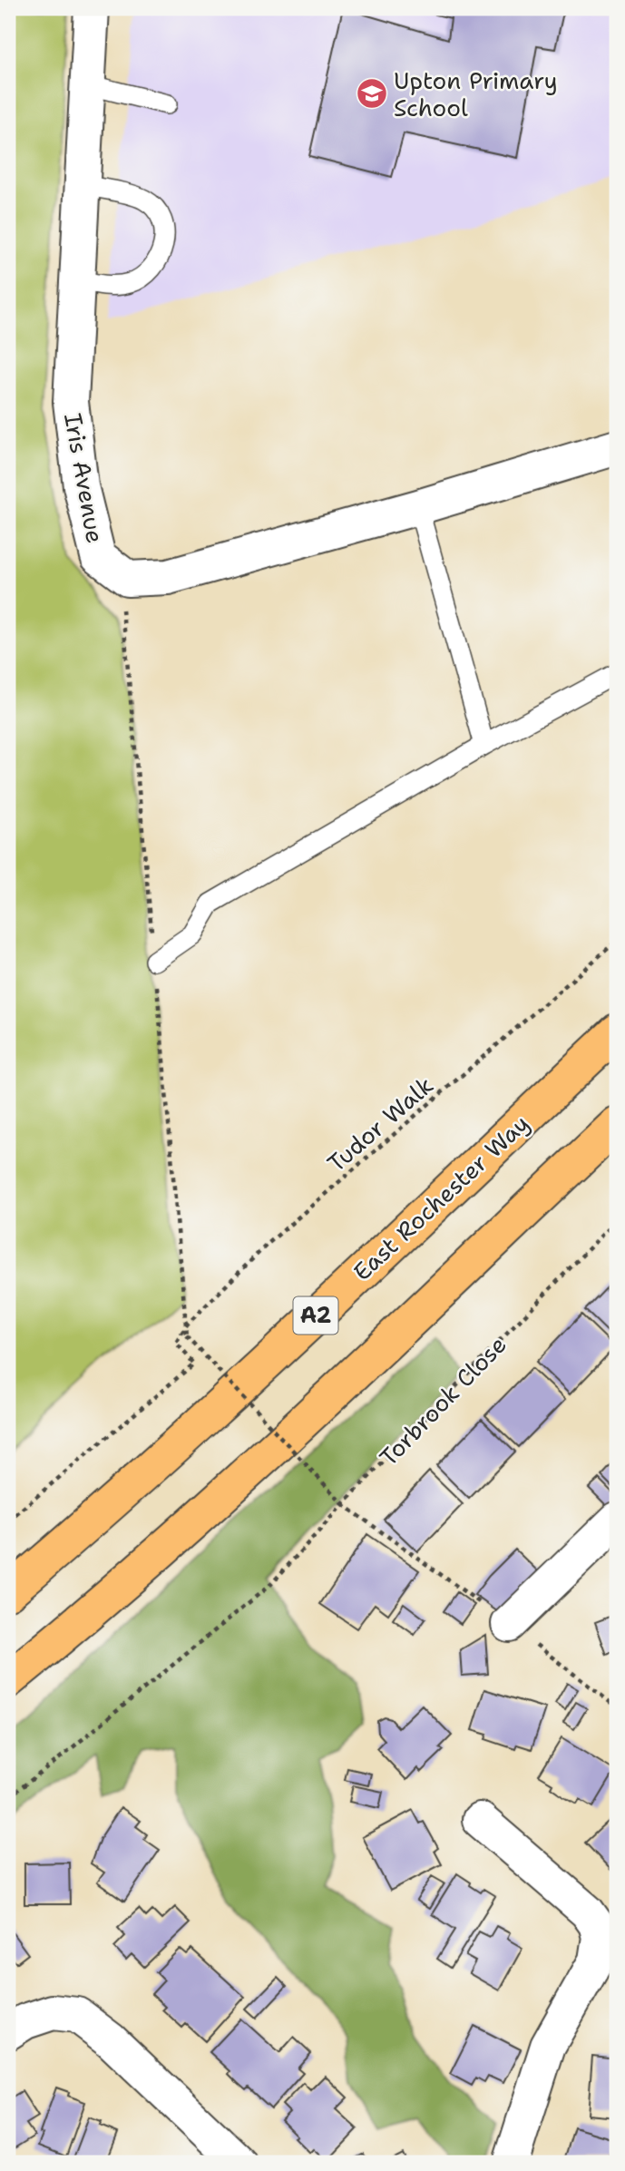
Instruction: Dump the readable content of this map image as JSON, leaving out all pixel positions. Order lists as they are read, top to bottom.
{
  "streets": {
    "highway": ["East Rochester Way", "A2"],
    "street": ["Iris Avenue"],
    "path": ["Tudor Walk", "Torbrook Close"]
  },
  "places": {
    "school or university": ["Upton Primary School"]
  }
}
